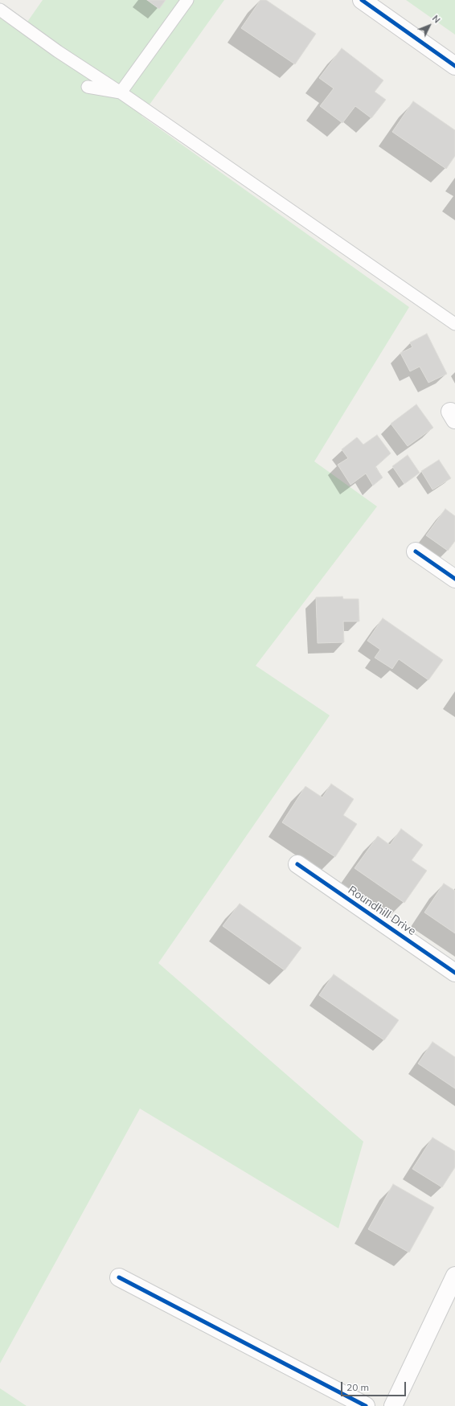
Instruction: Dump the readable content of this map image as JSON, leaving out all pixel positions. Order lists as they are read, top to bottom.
{
  "streets": {
    "street": ["Roundhill Drive"]
  },
  "scale_bar": "20 m",
  "north": "top right"
}
